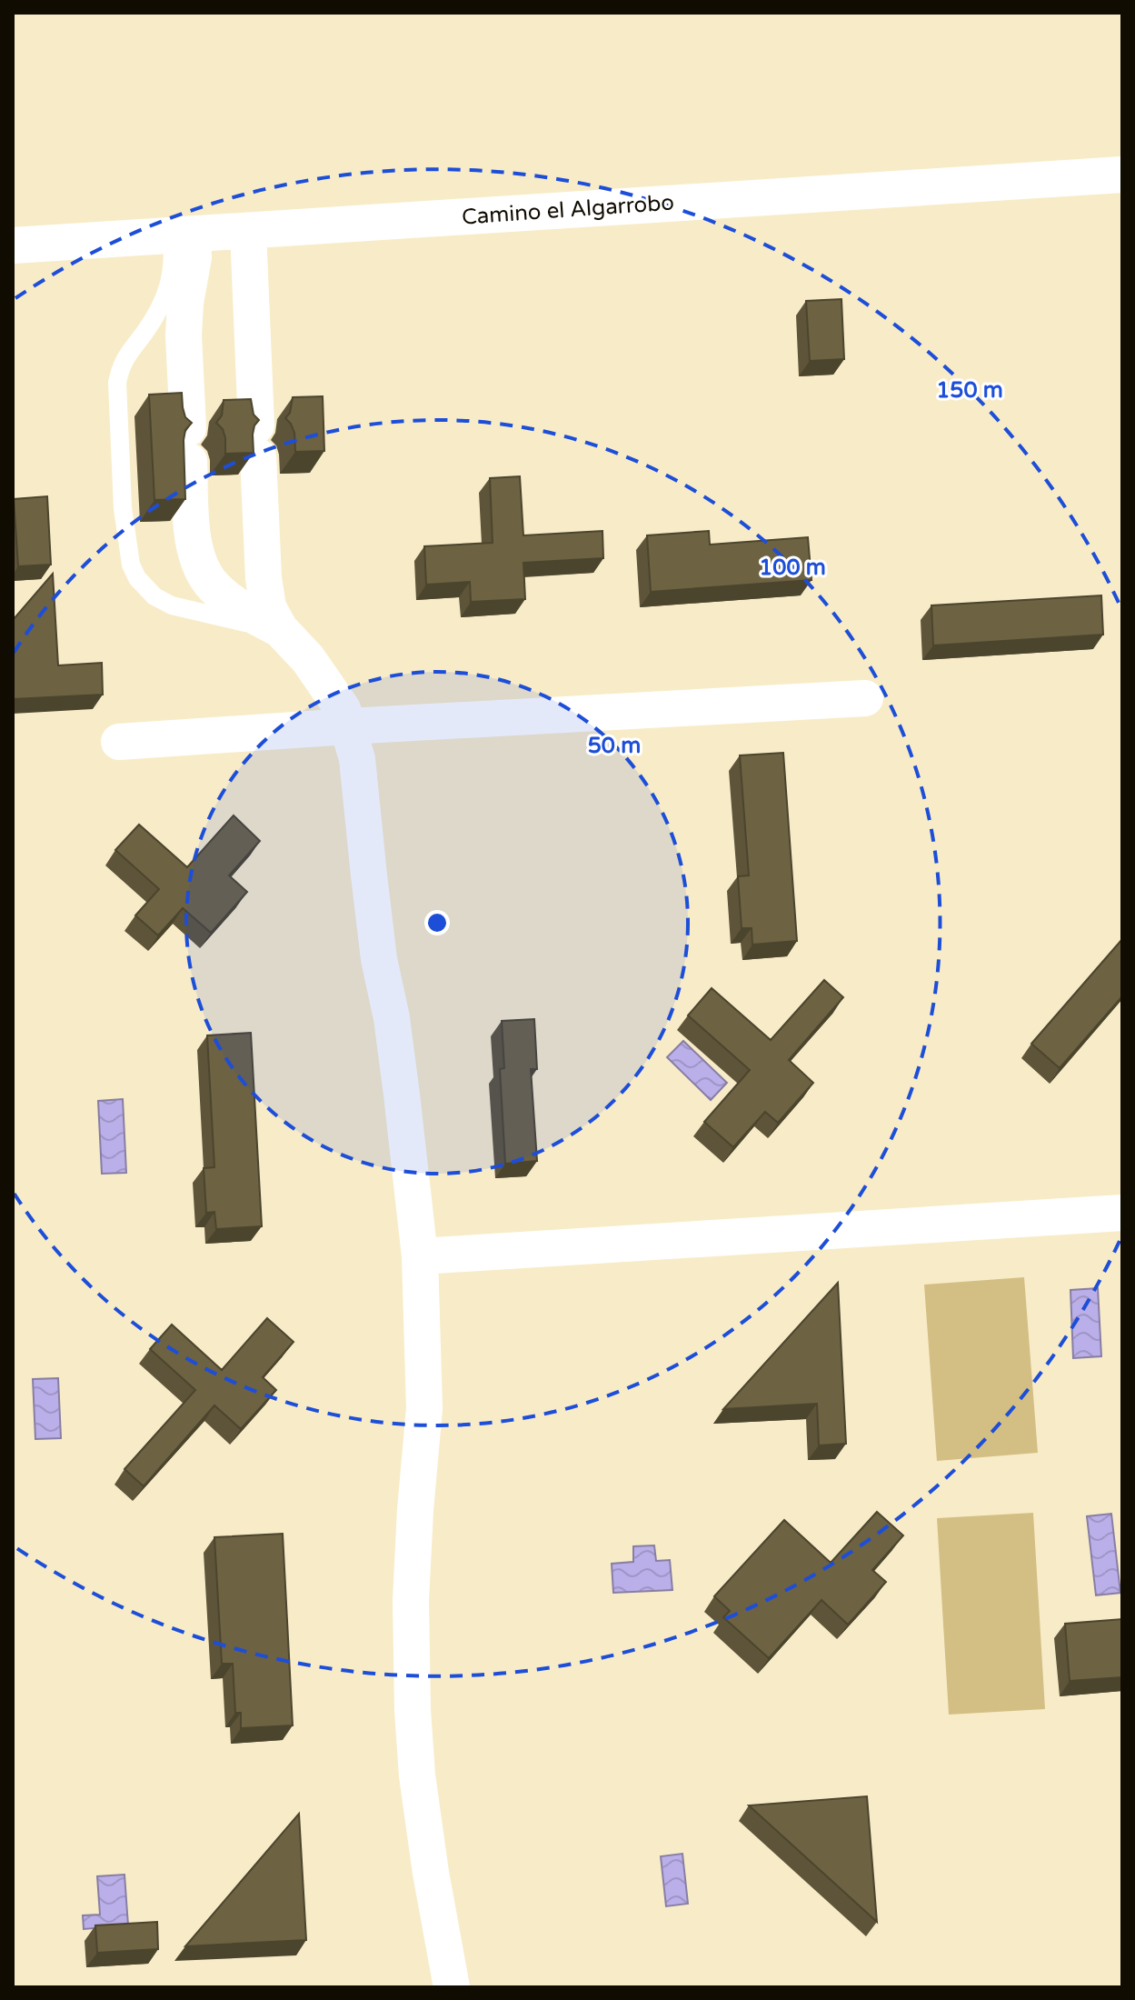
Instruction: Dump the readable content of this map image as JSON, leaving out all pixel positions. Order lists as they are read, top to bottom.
{
  "streets": {
    "street": ["Camino el Algarrobo"]
  },
  "rings": ["150 m", "100 m", "50 m"]
}
